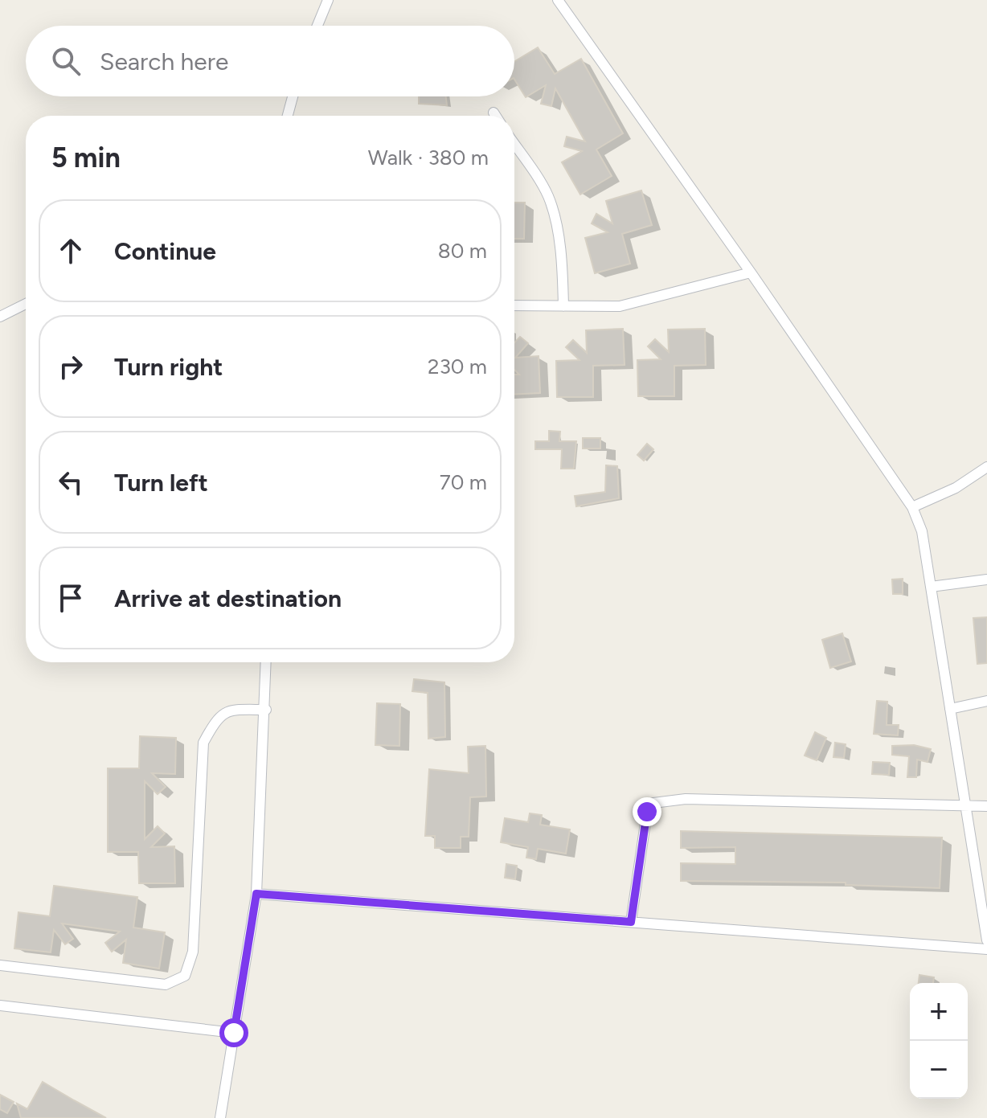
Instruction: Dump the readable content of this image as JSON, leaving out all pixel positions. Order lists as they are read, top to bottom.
{
  "page": {
    "search": "Search here",
    "heading": ["5 min", "Walk · 380 m"],
    "list": [
      ["Continue", "80 m"],
      ["Turn right", "230 m"],
      ["Turn left", "70 m"],
      "Arrive at destination"
    ],
    "map_buttons": ["+", "−"]
  }
}
